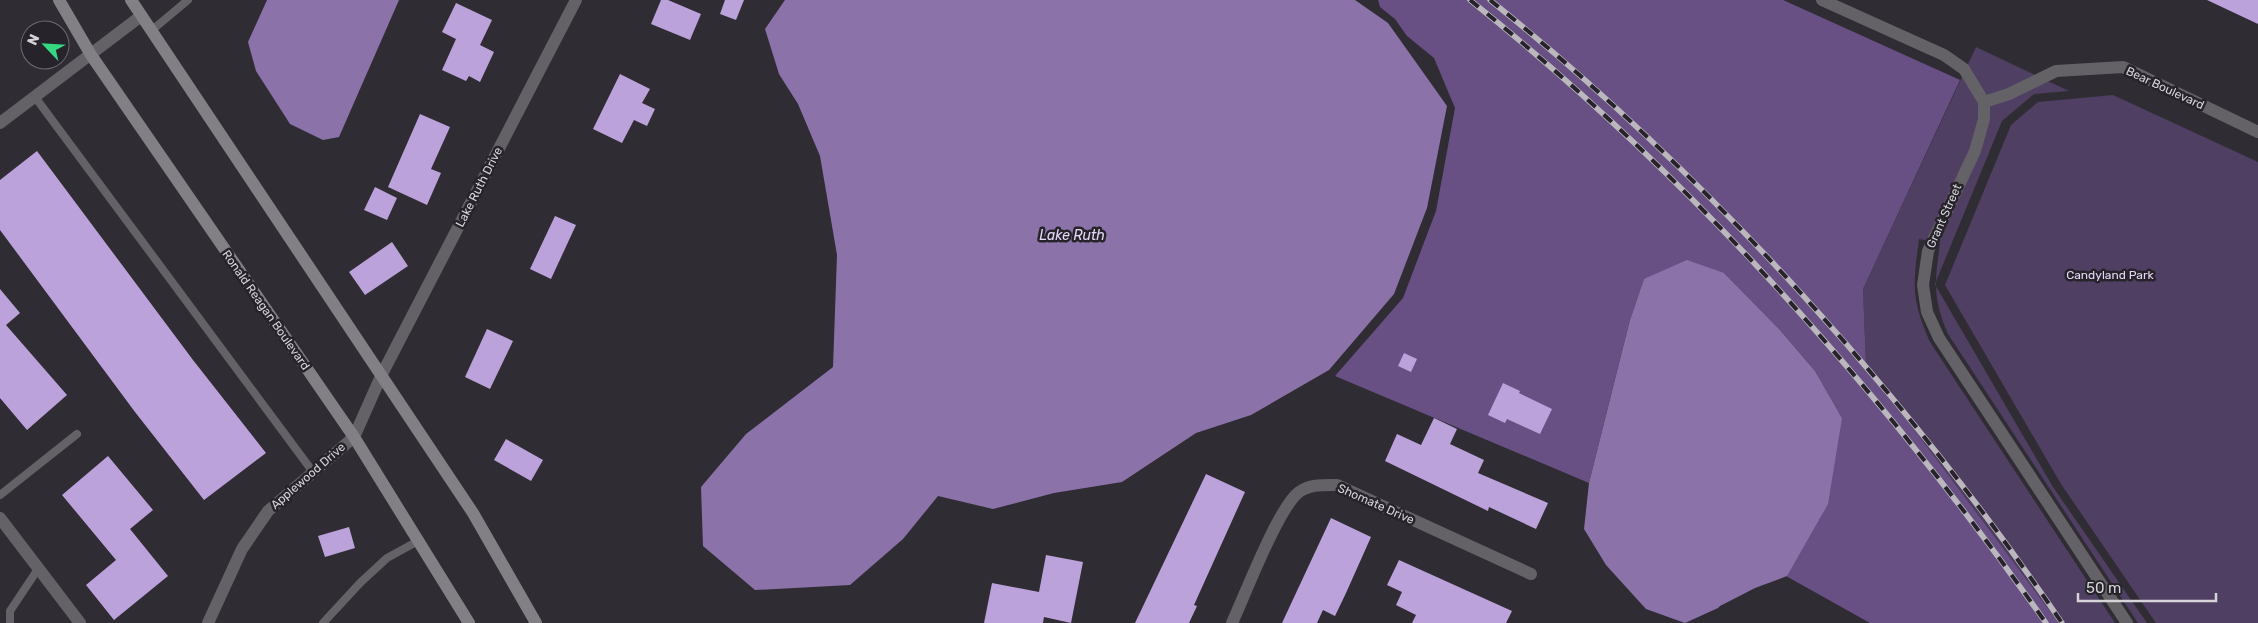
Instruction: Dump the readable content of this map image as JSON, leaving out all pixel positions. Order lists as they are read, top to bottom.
{
  "streets": {
    "main road": ["Ronald Reagan Boulevard"],
    "street": [
      "Bear Boulevard",
      "Lake Ruth Drive",
      "Grant Street",
      "Applewood Drive",
      "Shomate Drive"
    ]
  },
  "crossings": [
    ["Bear Boulevard", "Grant Street"],
    ["Lake Ruth Drive", "Ronald Reagan Boulevard"],
    ["Lake Ruth Drive", "Applewood Drive"],
    ["Ronald Reagan Boulevard", "Applewood Drive"]
  ],
  "water": ["Lake Ruth"],
  "parks": ["Candyland Park"],
  "scale_bar": "50 m",
  "north": "top left"
}
